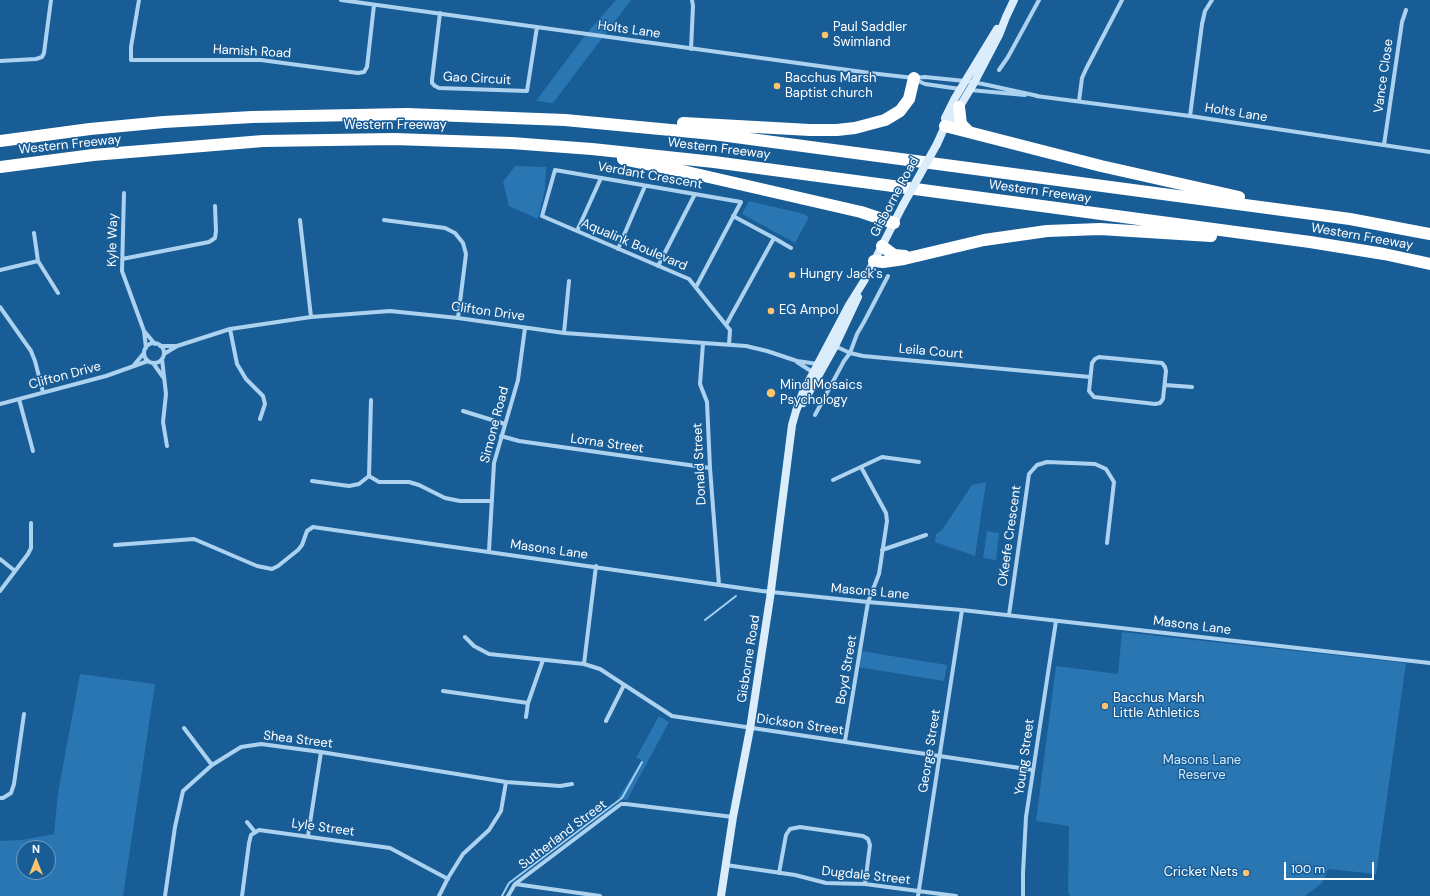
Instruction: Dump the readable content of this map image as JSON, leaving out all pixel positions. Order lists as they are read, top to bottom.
{
  "streets": {
    "highway": ["Western Freeway"],
    "main road": ["Gisborne Road"],
    "street": [
      "Holts Lane",
      "Hamish Road",
      "Vance Close",
      "Gao Circuit",
      "Verdant Crescent",
      "Kyle Way",
      "Aqualink Boulevard",
      "Clifton Drive",
      "Leila Court",
      "Simone Road",
      "Lorna Street",
      "Donald Street",
      "OKeefe Crescent",
      "Masons Lane",
      "Boyd Street",
      "Dickson Street",
      "Shea Street",
      "George Street",
      "Young Street",
      "Lyle Street",
      "Sutherland Street",
      "Dugdale Street"
    ]
  },
  "crossings": [
    ["Holts Lane", "Hamish Road"],
    ["Holts Lane", "Vance Close"],
    ["Holts Lane", "Gao Circuit"],
    ["Holts Lane", "Gisborne Road"],
    ["Verdant Crescent", "Aqualink Boulevard"],
    ["Gisborne Road", "Leila Court"],
    ["Gisborne Road", "Masons Lane"],
    ["Gisborne Road", "Dickson Street"],
    ["Gisborne Road", "Sutherland Street"],
    ["Gisborne Road", "Dugdale Street"],
    ["Kyle Way", "Clifton Drive"],
    ["Aqualink Boulevard", "Clifton Drive"],
    ["Clifton Drive", "Simone Road"],
    ["Clifton Drive", "Donald Street"],
    ["Simone Road", "Lorna Street"],
    ["Simone Road", "Masons Lane"],
    ["Lorna Street", "Donald Street"],
    ["Donald Street", "Masons Lane"],
    ["OKeefe Crescent", "Masons Lane"],
    ["Masons Lane", "Boyd Street"],
    ["Masons Lane", "George Street"],
    ["Masons Lane", "Young Street"],
    ["Boyd Street", "Dickson Street"],
    ["Dickson Street", "George Street"],
    ["Dickson Street", "Young Street"],
    ["George Street", "Dugdale Street"]
  ],
  "parks": ["Masons Lane Reserve"],
  "places": [
    "Paul Saddler Swimland",
    "Bacchus Marsh Baptist church",
    "Hungry Jack's",
    "EG Ampol",
    "Mind Mosaics Psychology",
    "Bacchus Marsh Little Athletics",
    "Cricket Nets"
  ],
  "scale_bar": "100 m",
  "north": "top"
}
